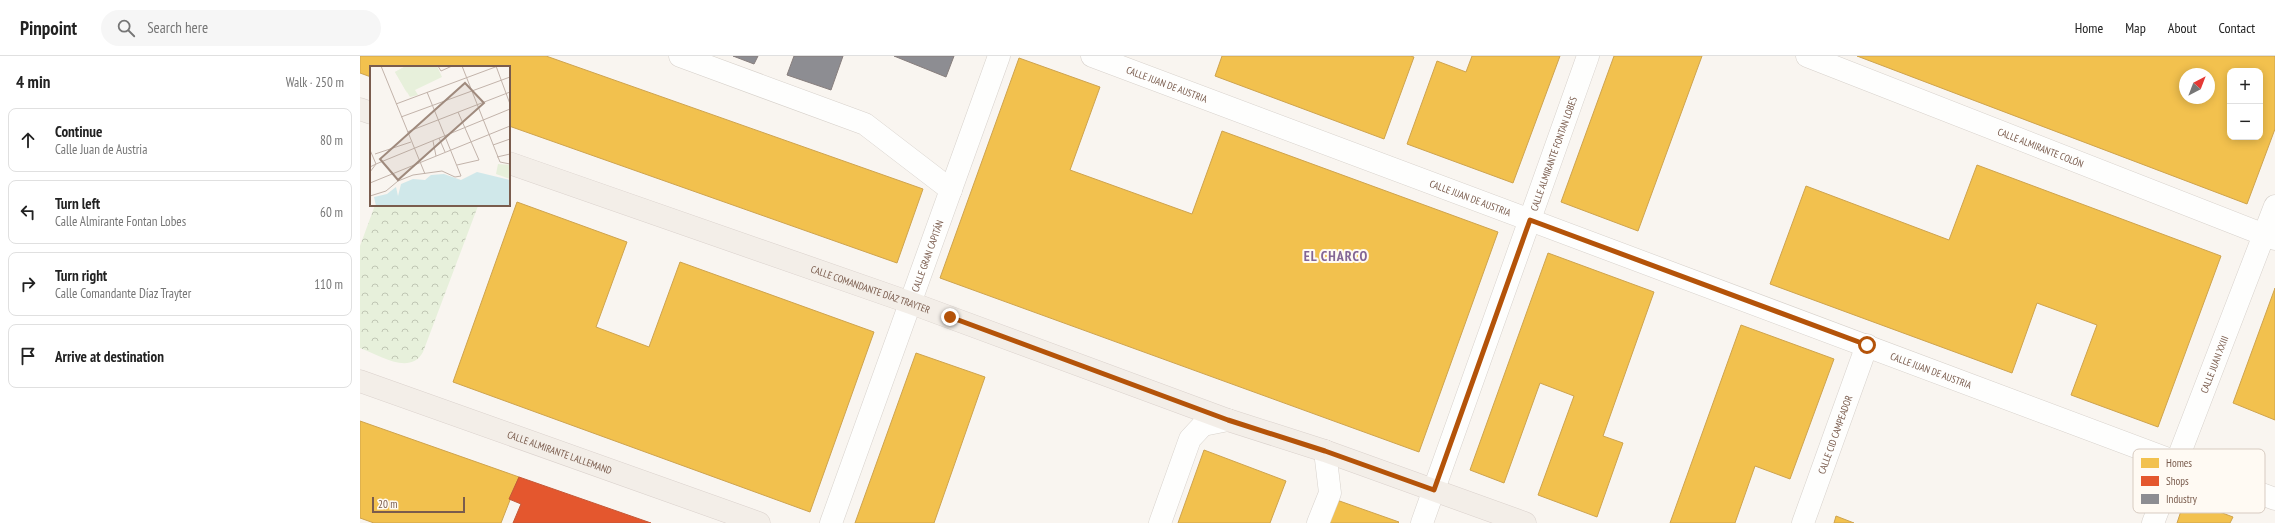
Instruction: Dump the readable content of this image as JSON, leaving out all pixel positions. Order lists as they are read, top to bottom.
{
  "streets": {
    "main road": ["CALLE COMANDANTE DÍAZ TRAYTER", "CALLE ALMIRANTE LALLEMAND"],
    "street": [
      "CALLE JUAN DE AUSTRIA",
      "CALLE ALMIRANTE COLÓN",
      "CALLE ALMIRANTE FONTAN LOBES",
      "CALLE GRAN CAPITÁN",
      "CALLE JUAN XXIII",
      "CALLE CID CAMPEADOR"
    ]
  },
  "crossings": [
    ["CALLE JUAN DE AUSTRIA", "CALLE ALMIRANTE FONTAN LOBES"],
    ["CALLE JUAN DE AUSTRIA", "CALLE CID CAMPEADOR"],
    ["CALLE ALMIRANTE COLÓN", "CALLE JUAN XXIII"],
    ["CALLE ALMIRANTE FONTAN LOBES", "CALLE COMANDANTE DÍAZ TRAYTER"],
    ["CALLE GRAN CAPITÁN", "CALLE COMANDANTE DÍAZ TRAYTER"]
  ],
  "districts": ["EL CHARCO"],
  "legend": ["Homes", "Shops", "Industry"],
  "scale_bar": "20 m",
  "north": "top right",
  "page": {
    "header": "Pinpoint",
    "search": "Search here",
    "nav": [
      "Home",
      "Map",
      "About",
      "Contact"
    ],
    "heading": ["4 min", "Walk · 250 m"],
    "map_buttons": ["+", "−"],
    "list": [
      ["Continue", "Calle Juan de Austria", "80 m"],
      ["Turn left", "Calle Almirante Fontan Lobes", "60 m"],
      ["Turn right", "Calle Comandante Díaz Trayter", "110 m"],
      "Arrive at destination"
    ],
    "scale": "20 m"
  }
}
